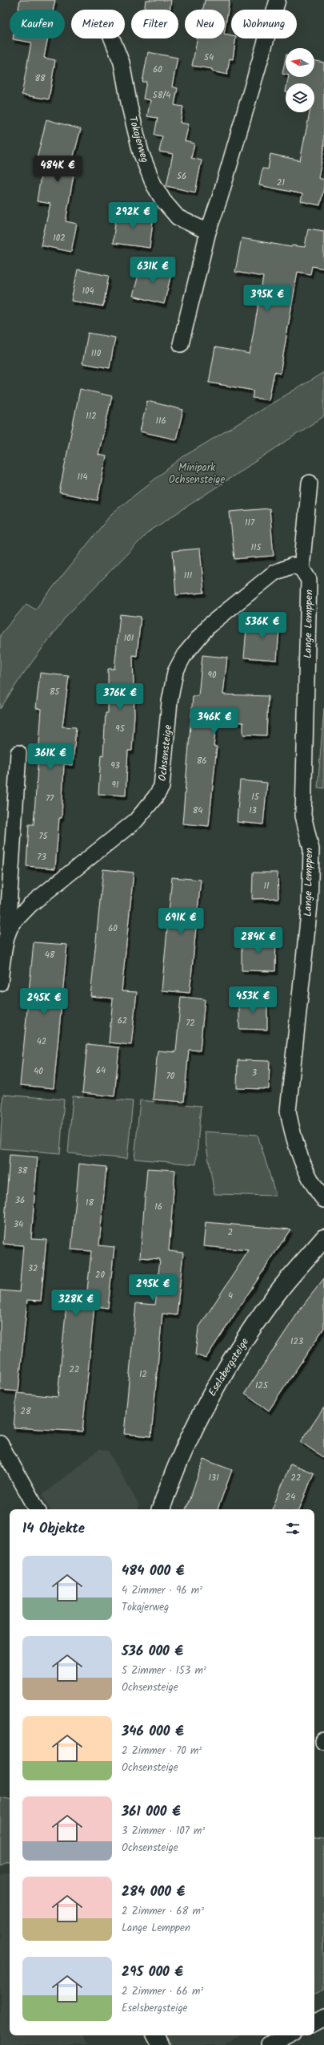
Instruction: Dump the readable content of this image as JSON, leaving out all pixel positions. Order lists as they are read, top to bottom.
{
  "streets": {
    "street": [
      "Tokajerweg",
      "Lange Lemppen",
      "Ochsensteige",
      "Eselsbergsteige"
    ]
  },
  "crossings": [
    ["Lange Lemppen", "Ochsensteige"]
  ],
  "parks": ["Minipark Ochsensteige"],
  "house_numbers": [
    "54",
    "60",
    "88",
    "58/4",
    "56",
    "21",
    "102",
    "104",
    "110",
    "112",
    "116",
    "114",
    "117",
    "115",
    "111",
    "101",
    "90",
    "85",
    "95",
    "86",
    "93",
    "91",
    "15",
    "77",
    "84",
    "13",
    "75",
    "73",
    "11",
    "60",
    "48",
    "62",
    "72",
    "42",
    "64",
    "40",
    "3",
    "70",
    "38",
    "36",
    "18",
    "16",
    "34",
    "2",
    "32",
    "20",
    "4",
    "123",
    "22",
    "12",
    "125",
    "28",
    "131",
    "22",
    "24"
  ],
  "north": "left",
  "page": {
    "chip": [
      "Kaufen",
      "Mieten",
      "Filter",
      "Neu",
      "Wohnung"
    ],
    "price": [
      "484K €",
      "292K €",
      "631K €",
      "395K €",
      "536K €",
      "376K €",
      "346K €",
      "361K €",
      "691K €",
      "284K €",
      "453K €",
      "245K €",
      "295K €",
      "328K €"
    ],
    "heading": "14 Objekte",
    "list": [
      {
        "name": "484 000 €",
        "note": "4 Zimmer · 96 m² · Tokajerweg"
      },
      {
        "name": "536 000 €",
        "note": "5 Zimmer · 153 m² · Ochsensteige"
      },
      {
        "name": "346 000 €",
        "note": "2 Zimmer · 70 m² · Ochsensteige"
      },
      {
        "name": "361 000 €",
        "note": "3 Zimmer · 107 m² · Ochsensteige"
      },
      {
        "name": "284 000 €",
        "note": "2 Zimmer · 68 m² · Lange Lemppen"
      },
      {
        "name": "295 000 €",
        "note": "2 Zimmer · 66 m² · Eselsbergsteige"
      }
    ]
  }
}
